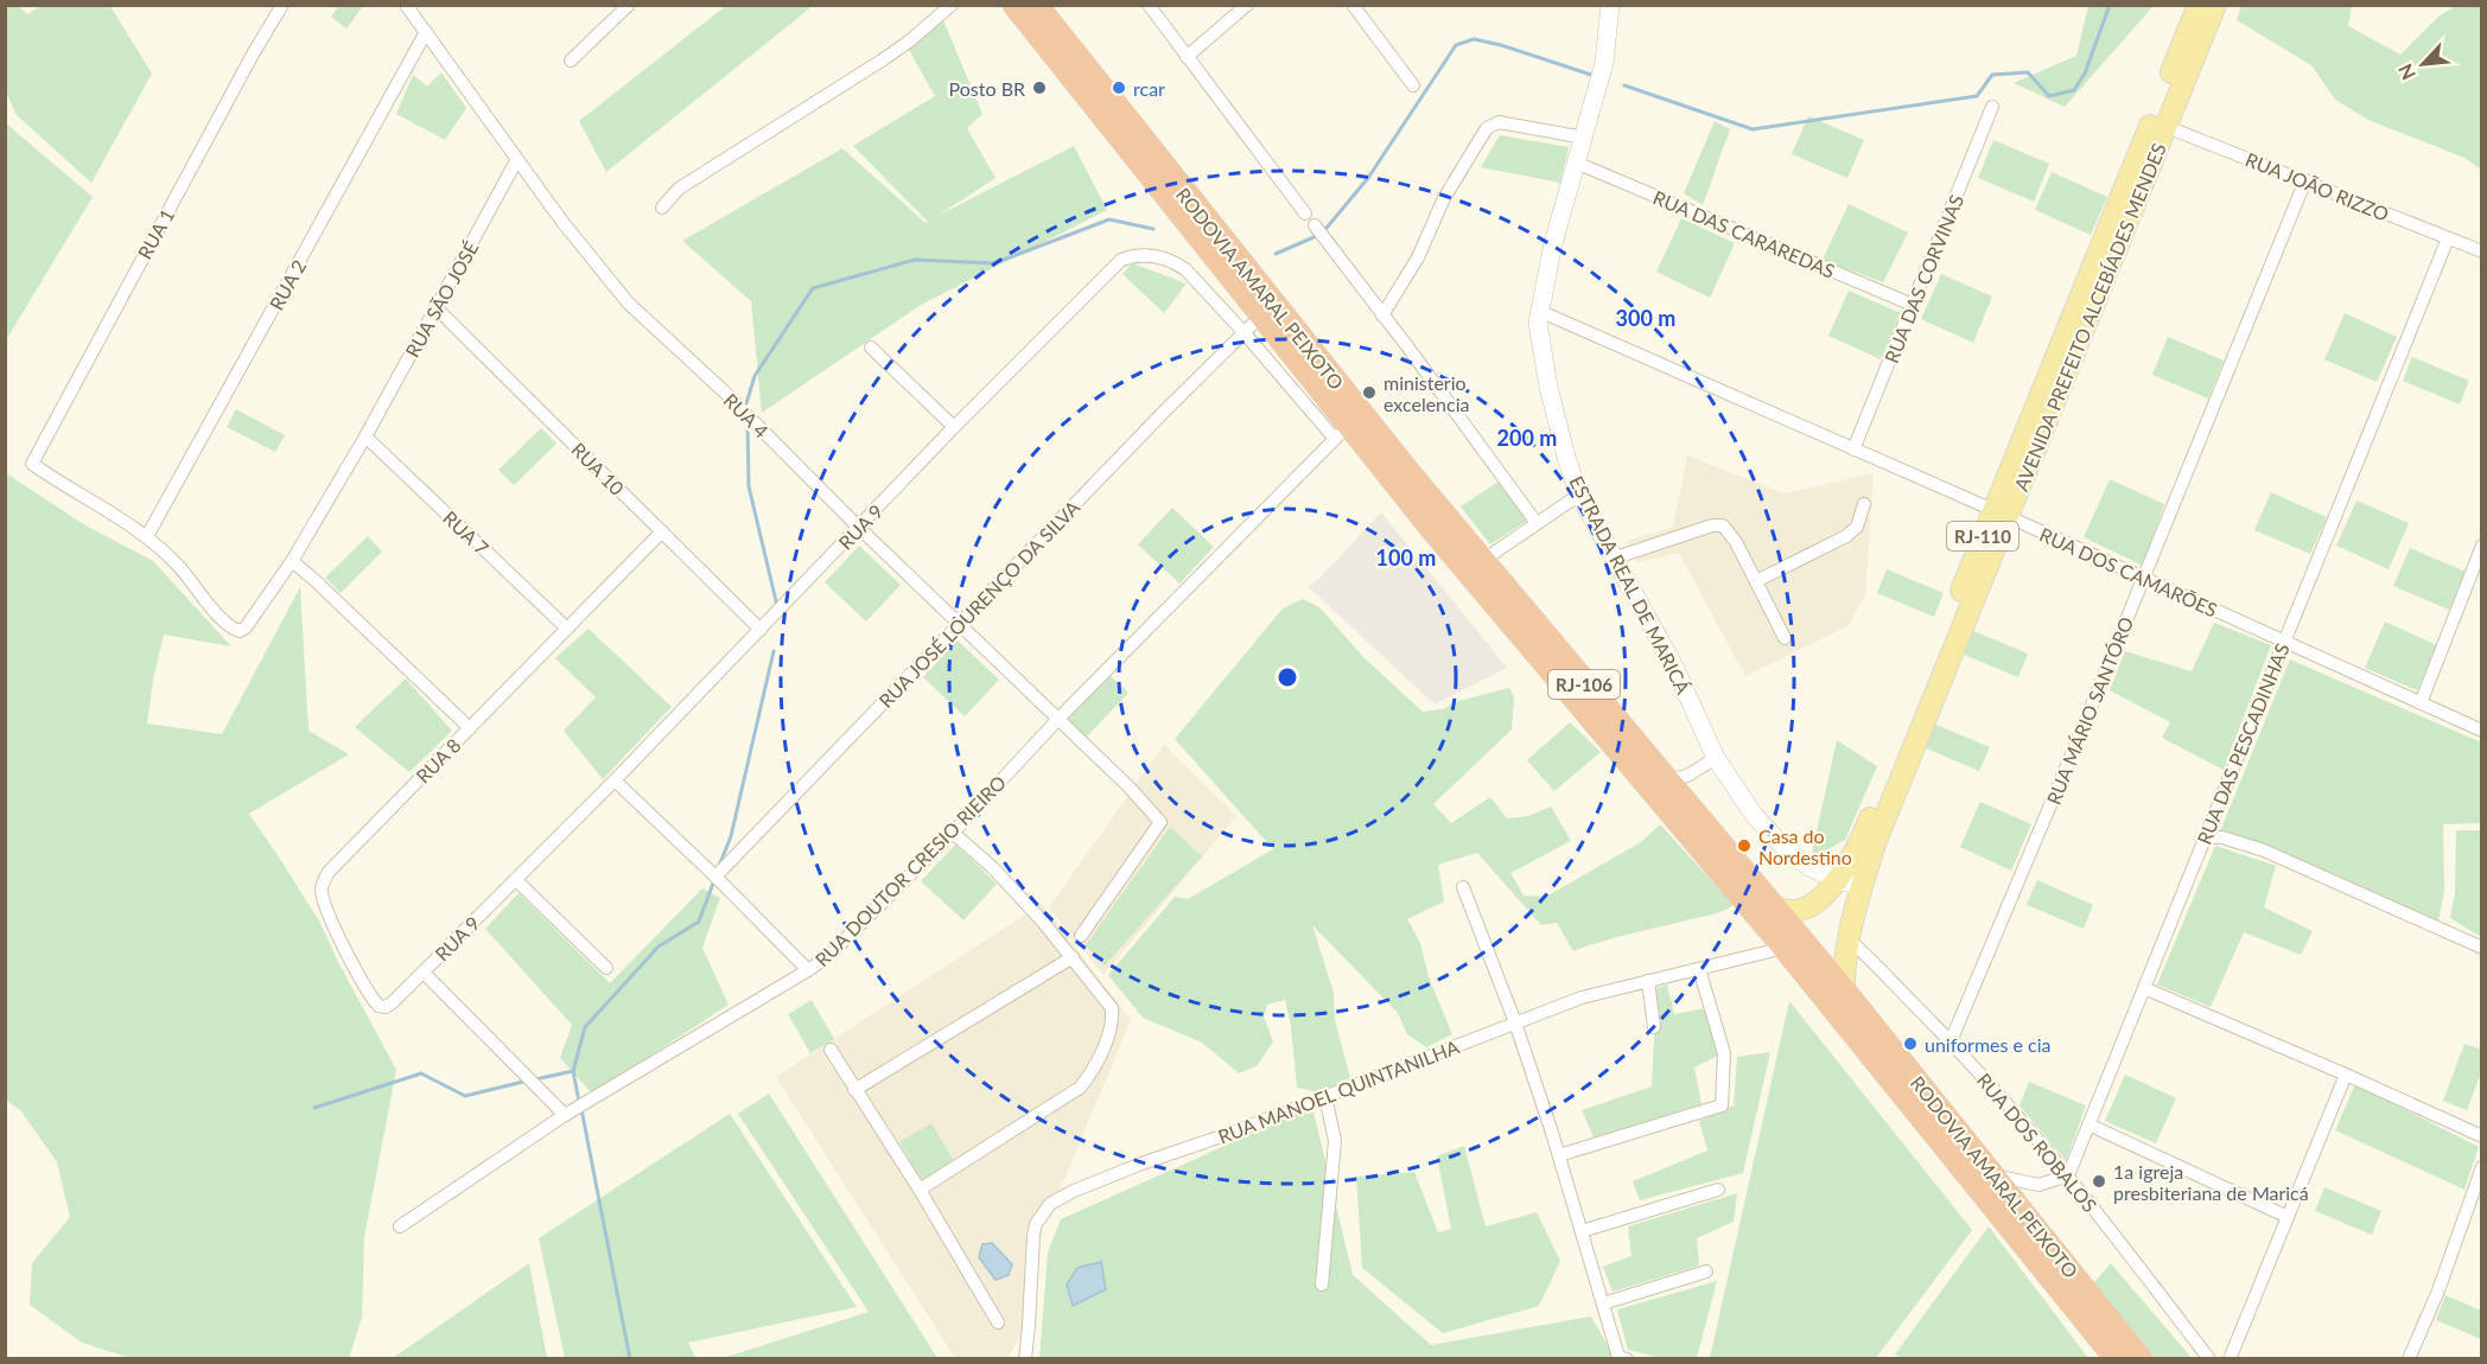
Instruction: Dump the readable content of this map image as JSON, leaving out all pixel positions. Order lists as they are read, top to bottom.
{
  "streets": {
    "highway": ["RODOVIA AMARAL PEIXOTO", "RJ-106"],
    "main road": ["AVENIDA PREFEITO ALCEBÍADES MENDES", "RJ-110", "ESTRADA REAL DE MARICÁ"],
    "street": [
      "RUA JOÃO RIZZO",
      "RUA 1",
      "RUA DAS CARAREDAS",
      "RUA DAS CORVINAS",
      "RUA 2",
      "RUA SÃO JOSÉ",
      "RUA 4",
      "RUA 10",
      "RUA 9",
      "RUA 7",
      "RUA DOS CAMARÕES",
      "RUA JOSÉ LOURENÇO DA SILVA",
      "RUA MÁRIO SANTÓRO",
      "RUA DAS PESCADINHAS",
      "RUA 8",
      "RUA DOUTOR CRESIO RIEIRO",
      "RUA MANOEL QUINTANILHA",
      "RUA DOS ROBALOS"
    ]
  },
  "crossings": [
    ["RUA JOÃO RIZZO", "AVENIDA PREFEITO ALCEBÍADES MENDES"],
    ["RUA JOÃO RIZZO", "RUA MÁRIO SANTÓRO"],
    ["RUA JOÃO RIZZO", "RUA DAS PESCADINHAS"],
    ["RUA 1", "RUA 2"],
    ["RUA 1", "RUA SÃO JOSÉ"],
    ["RUA DAS CARAREDAS", "RUA DAS CORVINAS"],
    ["RUA DAS CARAREDAS", "ESTRADA REAL DE MARICÁ"],
    ["RUA DAS CORVINAS", "RUA DOS CAMARÕES"],
    ["RUA 2", "RUA SÃO JOSÉ"],
    ["RUA 2", "RUA 4"],
    ["RODOVIA AMARAL PEIXOTO", "AVENIDA PREFEITO ALCEBÍADES MENDES"],
    ["RODOVIA AMARAL PEIXOTO", "RUA 9"],
    ["RODOVIA AMARAL PEIXOTO", "RUA JOSÉ LOURENÇO DA SILVA"],
    ["RODOVIA AMARAL PEIXOTO", "RUA DOUTOR CRESIO RIEIRO"],
    ["RODOVIA AMARAL PEIXOTO", "RUA MANOEL QUINTANILHA"],
    ["RUA SÃO JOSÉ", "RUA 4"],
    ["RUA SÃO JOSÉ", "RUA 10"],
    ["RUA SÃO JOSÉ", "RUA 7"],
    ["AVENIDA PREFEITO ALCEBÍADES MENDES", "RUA DOS CAMARÕES"],
    ["AVENIDA PREFEITO ALCEBÍADES MENDES", "ESTRADA REAL DE MARICÁ"],
    ["AVENIDA PREFEITO ALCEBÍADES MENDES", "RUA DOS ROBALOS"],
    ["RUA 4", "RUA 9"],
    ["RUA 4", "RUA JOSÉ LOURENÇO DA SILVA"],
    ["RUA 4", "RUA DOUTOR CRESIO RIEIRO"],
    ["RUA 10", "RUA 9"],
    ["RUA 10", "RUA 8"],
    ["RUA 9", "RUA JOSÉ LOURENÇO DA SILVA"],
    ["RUA 9", "RUA 8"],
    ["RUA 7", "RUA 8"],
    ["RUA DOS CAMARÕES", "ESTRADA REAL DE MARICÁ"],
    ["RUA DOS CAMARÕES", "RUA MÁRIO SANTÓRO"],
    ["RUA DOS CAMARÕES", "RUA DAS PESCADINHAS"],
    ["RUA MÁRIO SANTÓRO", "RUA DOS ROBALOS"],
    ["RUA DAS PESCADINHAS", "RUA DOS ROBALOS"]
  ],
  "places": [
    "Posto BR",
    "rcar",
    "ministerio excelencia",
    "Casa do Nordestino",
    "uniformes e cia",
    "1a igreja presbiteriana de Maricá"
  ],
  "north": "bottom left",
  "rings": ["300 m", "200 m", "100 m"]
}
